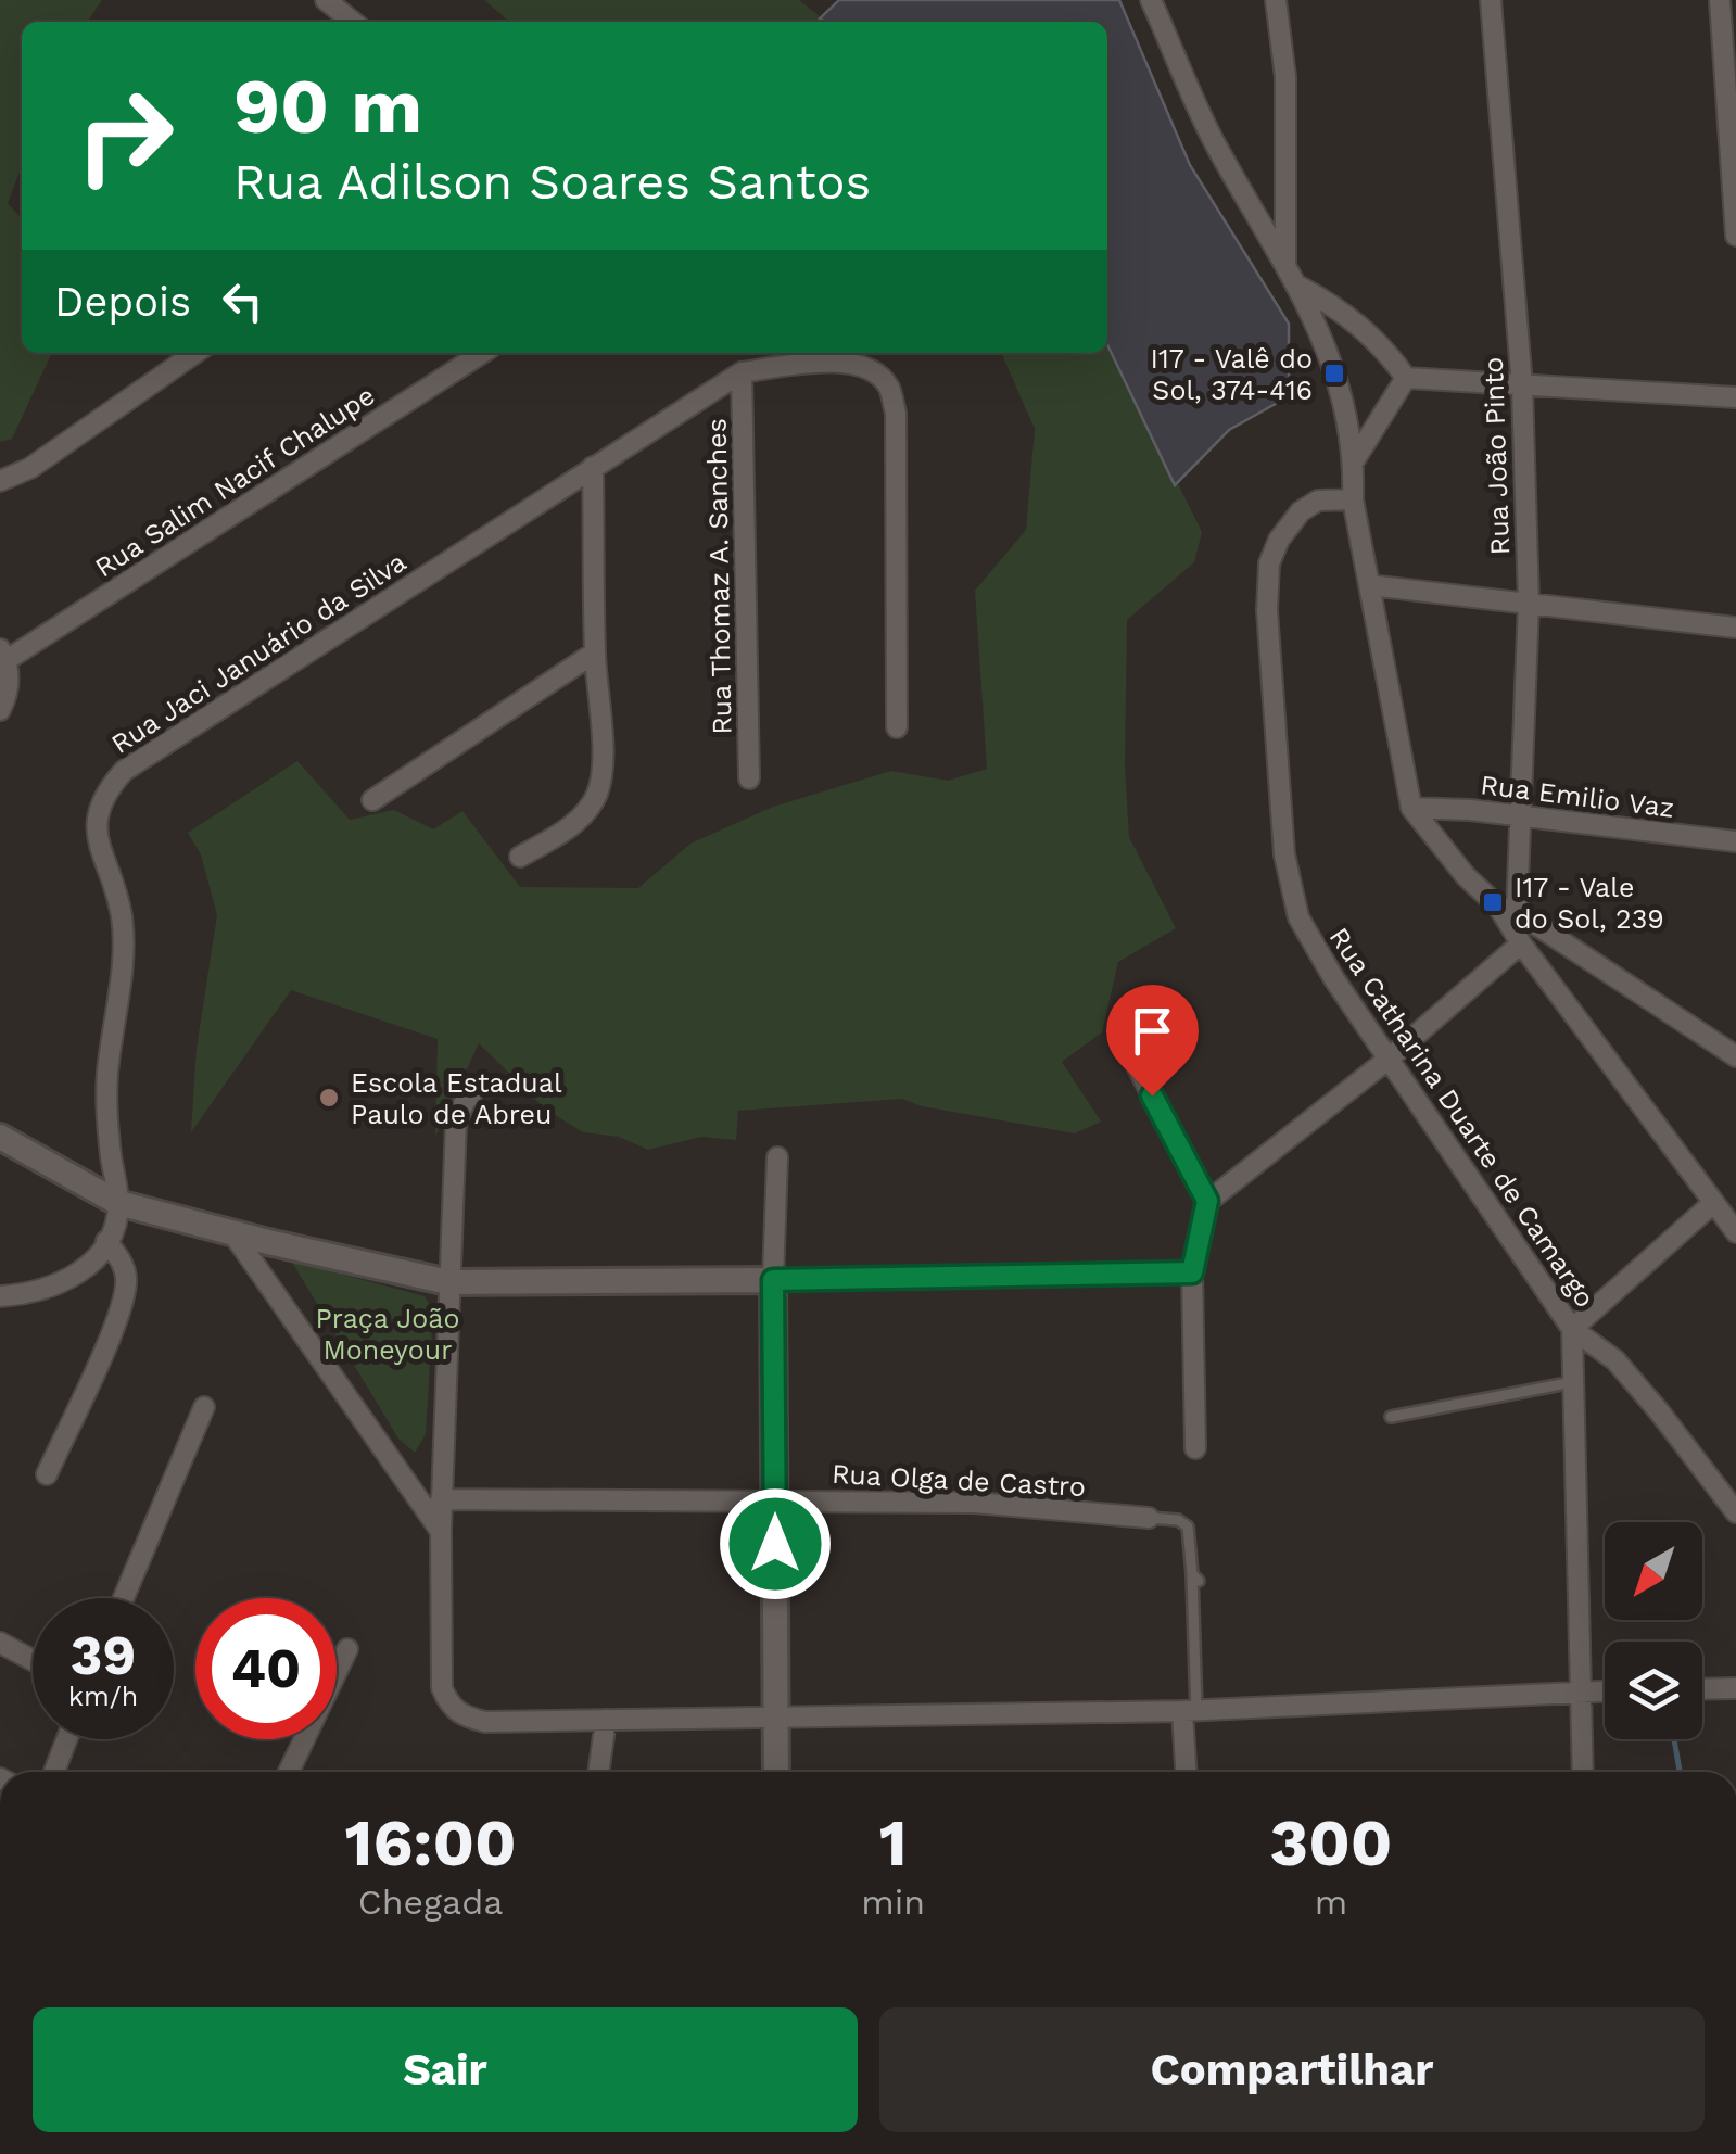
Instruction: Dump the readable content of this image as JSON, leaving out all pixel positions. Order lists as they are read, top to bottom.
{
  "streets": {
    "street": [
      "Rua João Pinto",
      "Rua Salim Nacif Chalupe",
      "Rua Thomaz A. Sanches",
      "Rua Jaci Januário da Silva",
      "Rua Emilio Vaz",
      "Rua Catharina Duarte de Camargo",
      "Rua Olga de Castro"
    ]
  },
  "crossings": [
    ["Rua João Pinto", "Rua Emilio Vaz"],
    ["Rua Thomaz A. Sanches", "Rua Jaci Januário da Silva"]
  ],
  "parks": ["Praça João Moneyour"],
  "places": {
    "transit": ["I17 - Valê do Sol, 374-416", "I17 - Vale do Sol, 239"],
    "other": ["Escola Estadual Paulo de Abreu"]
  },
  "north": "bottom left",
  "page": {
    "turn": ["90 m", "Rua Adilson Soares Santos"],
    "then": "Depois",
    "speed": "39 km/h",
    "limit": "40",
    "eta": [
      "16:00",
      "Chegada",
      "1",
      "min",
      "300",
      "m"
    ],
    "buttons": ["Sair", "Compartilhar"]
  }
}
